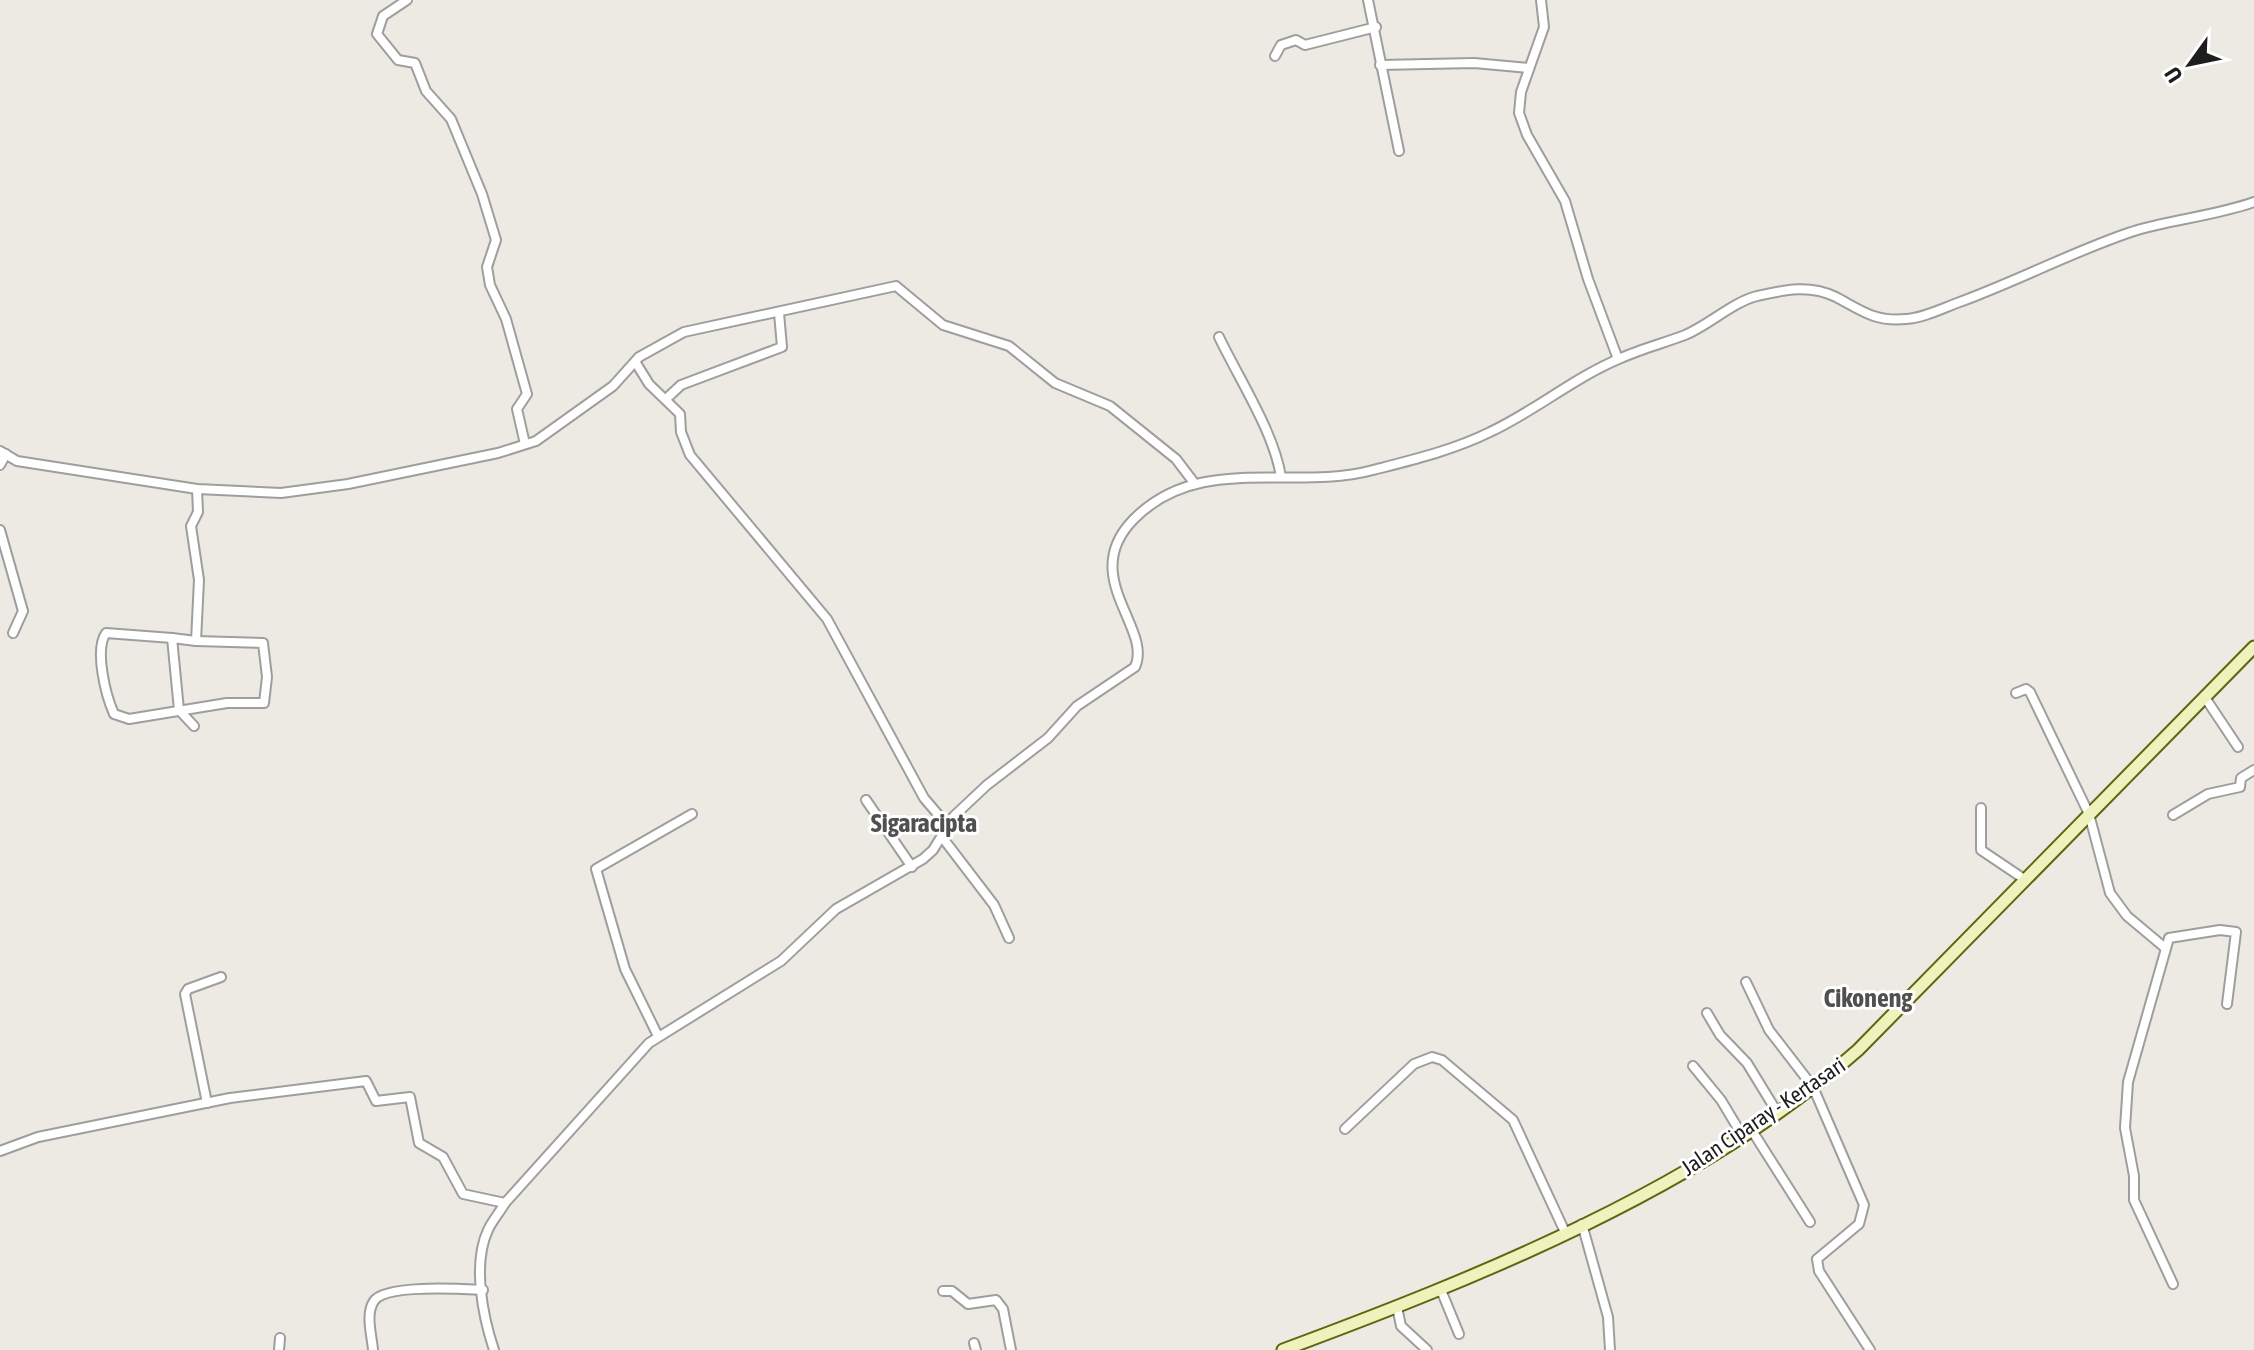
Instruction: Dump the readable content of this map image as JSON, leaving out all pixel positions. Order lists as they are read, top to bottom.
{
  "streets": {
    "main road": ["Jalan Ciparay - Kertasari"]
  },
  "districts": ["Sigaracipta", "Cikoneng"],
  "north": "bottom left"
}
